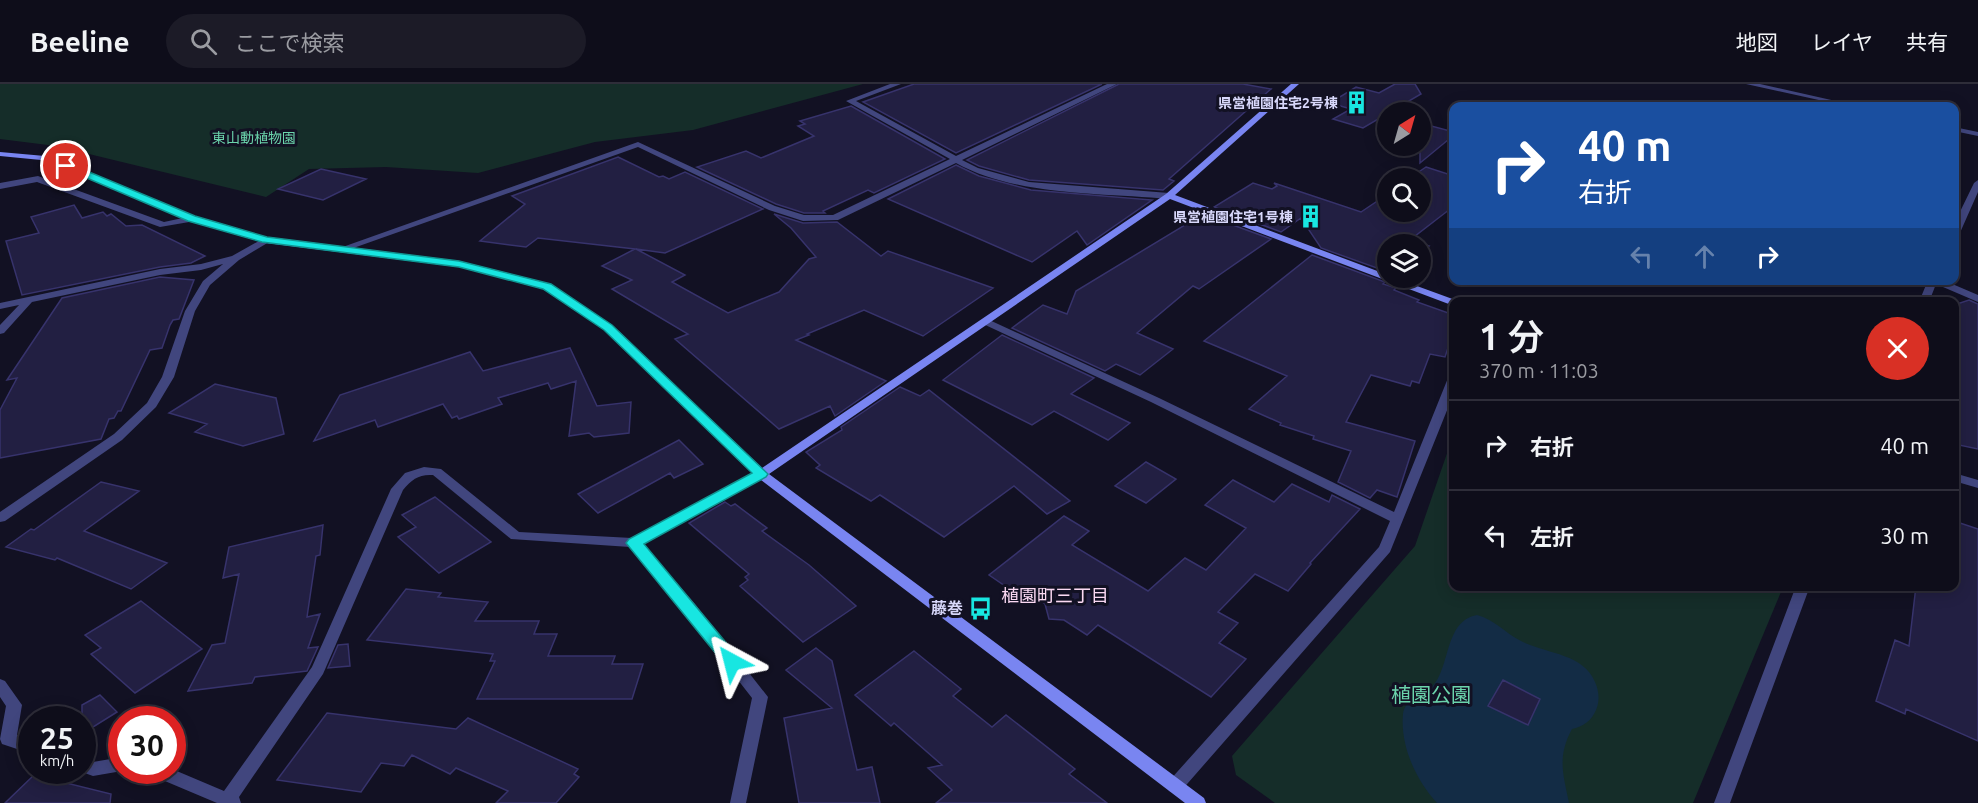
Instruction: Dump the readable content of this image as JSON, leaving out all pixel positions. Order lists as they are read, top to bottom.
{
  "districts": ["植園町三丁目"],
  "parks": ["東山動植物園", "植園公園"],
  "places": {
    "building": ["県営植園住宅2号棟", "県営植園住宅1号棟"],
    "bus stop": ["藤巻"]
  },
  "north": "top right",
  "page": {
    "header": "Beeline",
    "search": "ここで検索",
    "nav": ["地図", "レイヤ", "共有"],
    "turn": ["40 m", "右折"],
    "heading": ["1 分", "370 m · 11:03"],
    "list": [
      {
        "name": "右折",
        "value": "40 m"
      },
      {
        "name": "左折",
        "value": "30 m"
      }
    ],
    "speed": "25 km/h",
    "limit": "30"
  }
}
